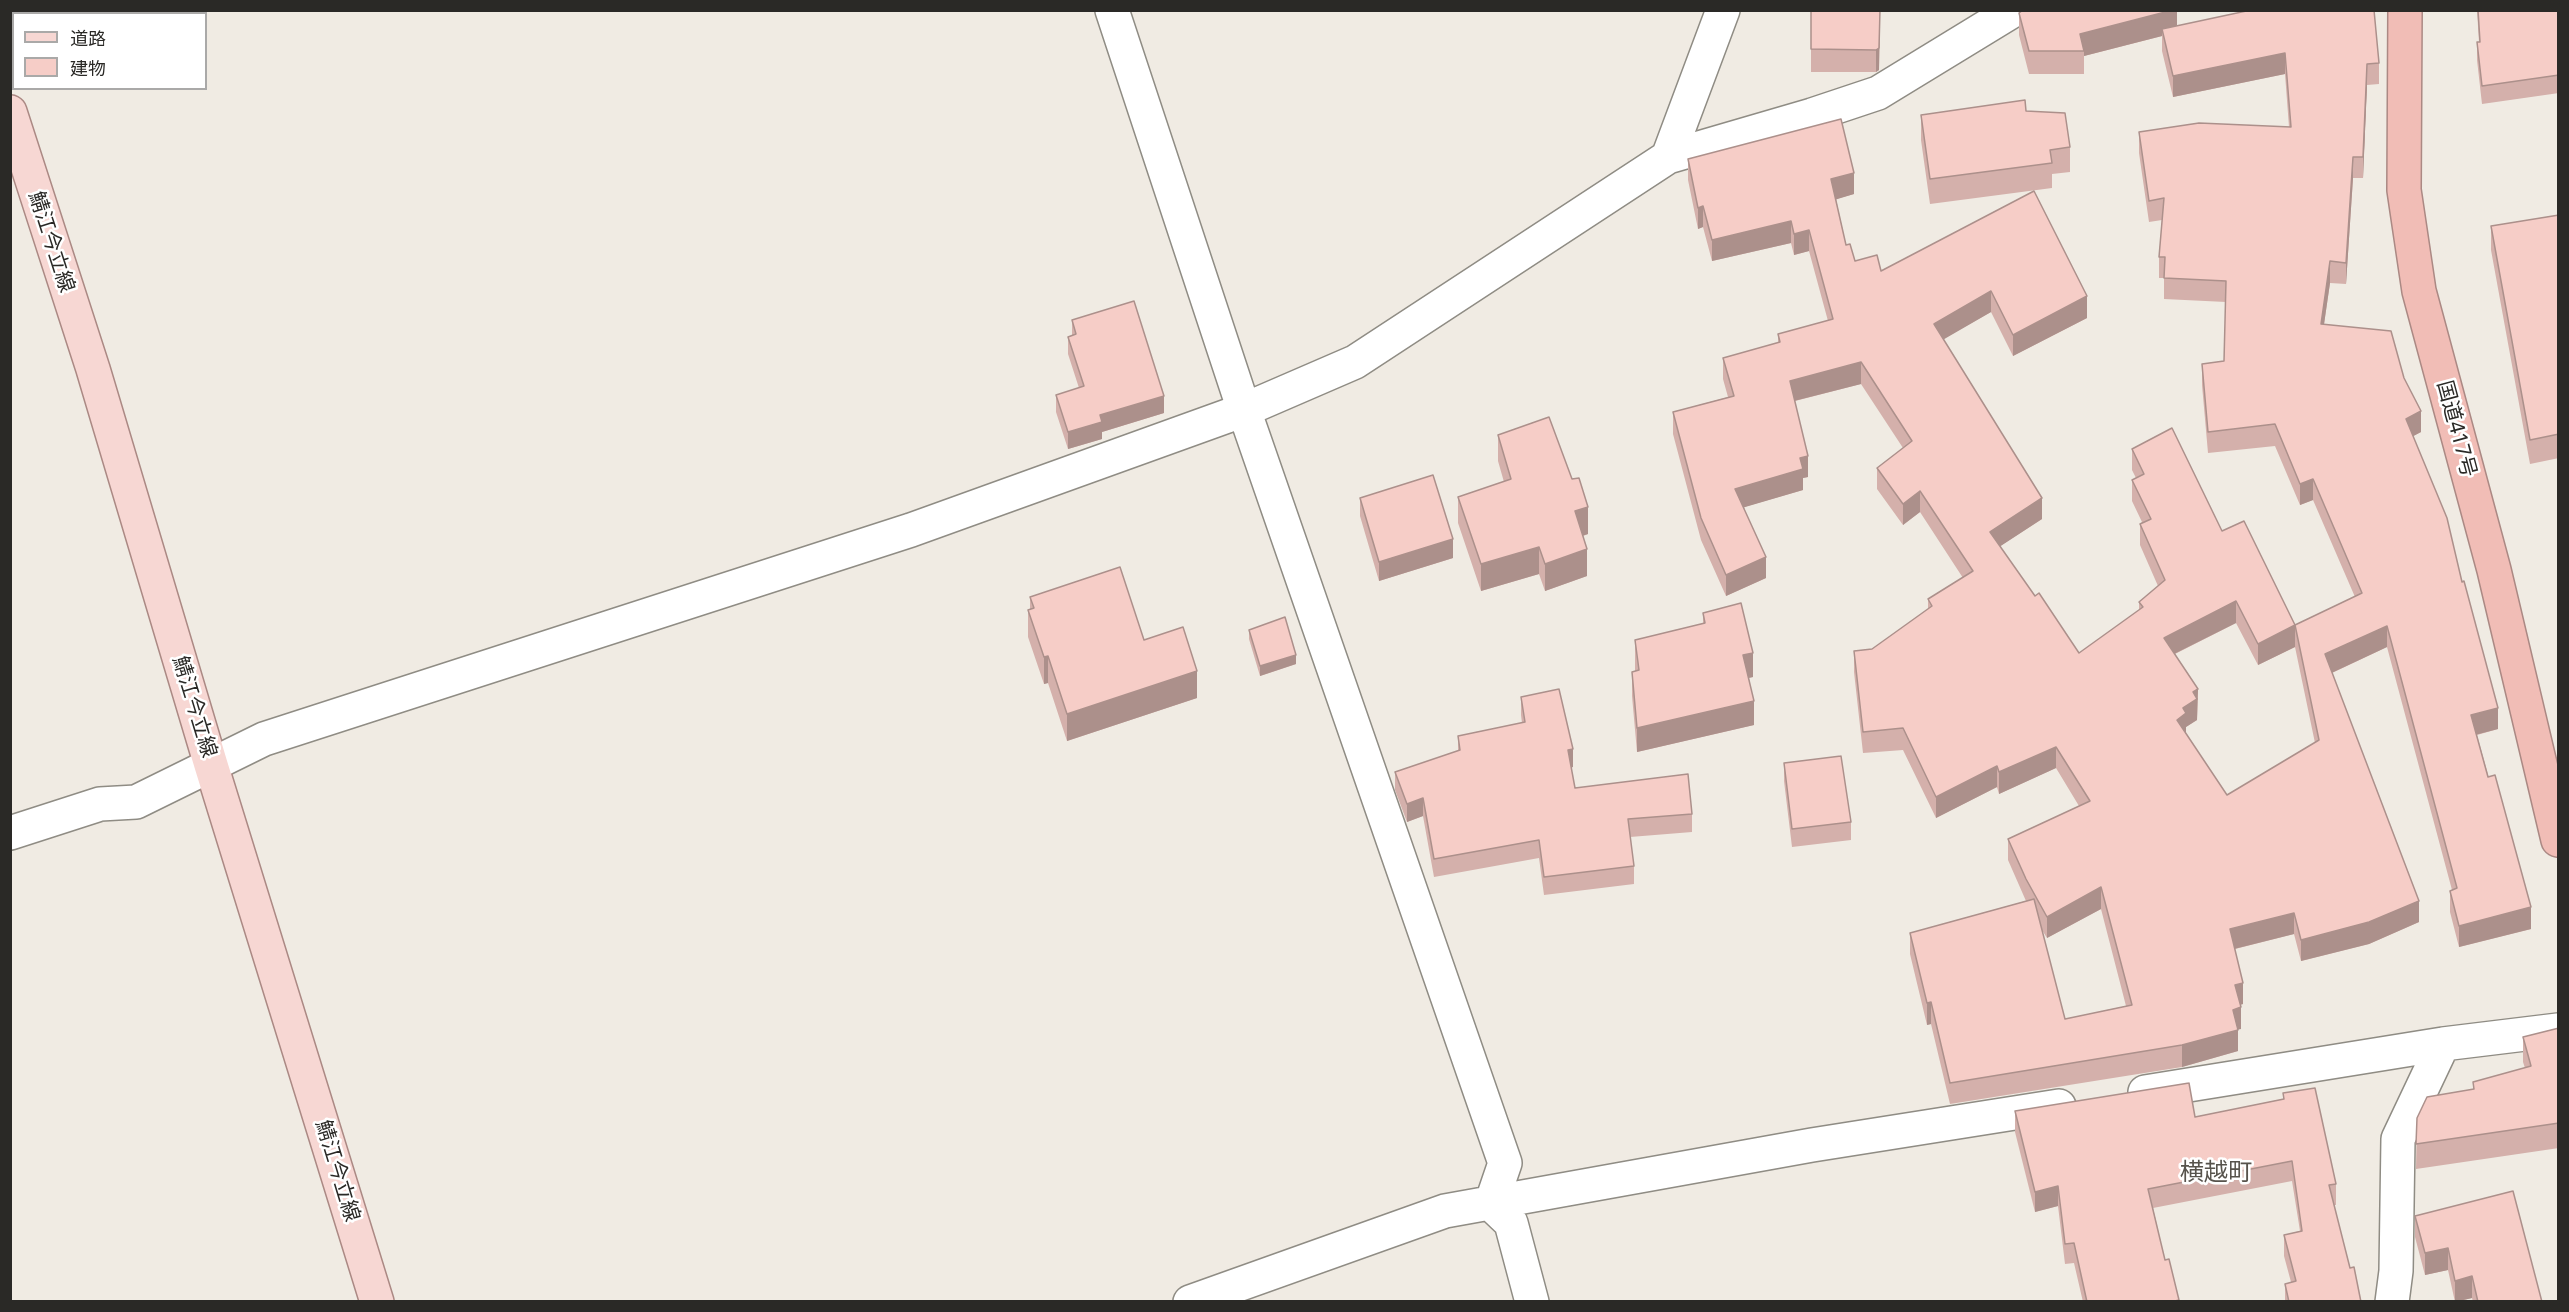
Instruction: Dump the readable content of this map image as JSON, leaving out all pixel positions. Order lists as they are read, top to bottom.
{
  "streets": {
    "highway": ["国道417号"],
    "main road": ["鯖江今立線"]
  },
  "districts": ["横越町"],
  "legend": ["道路", "建物"]
}
